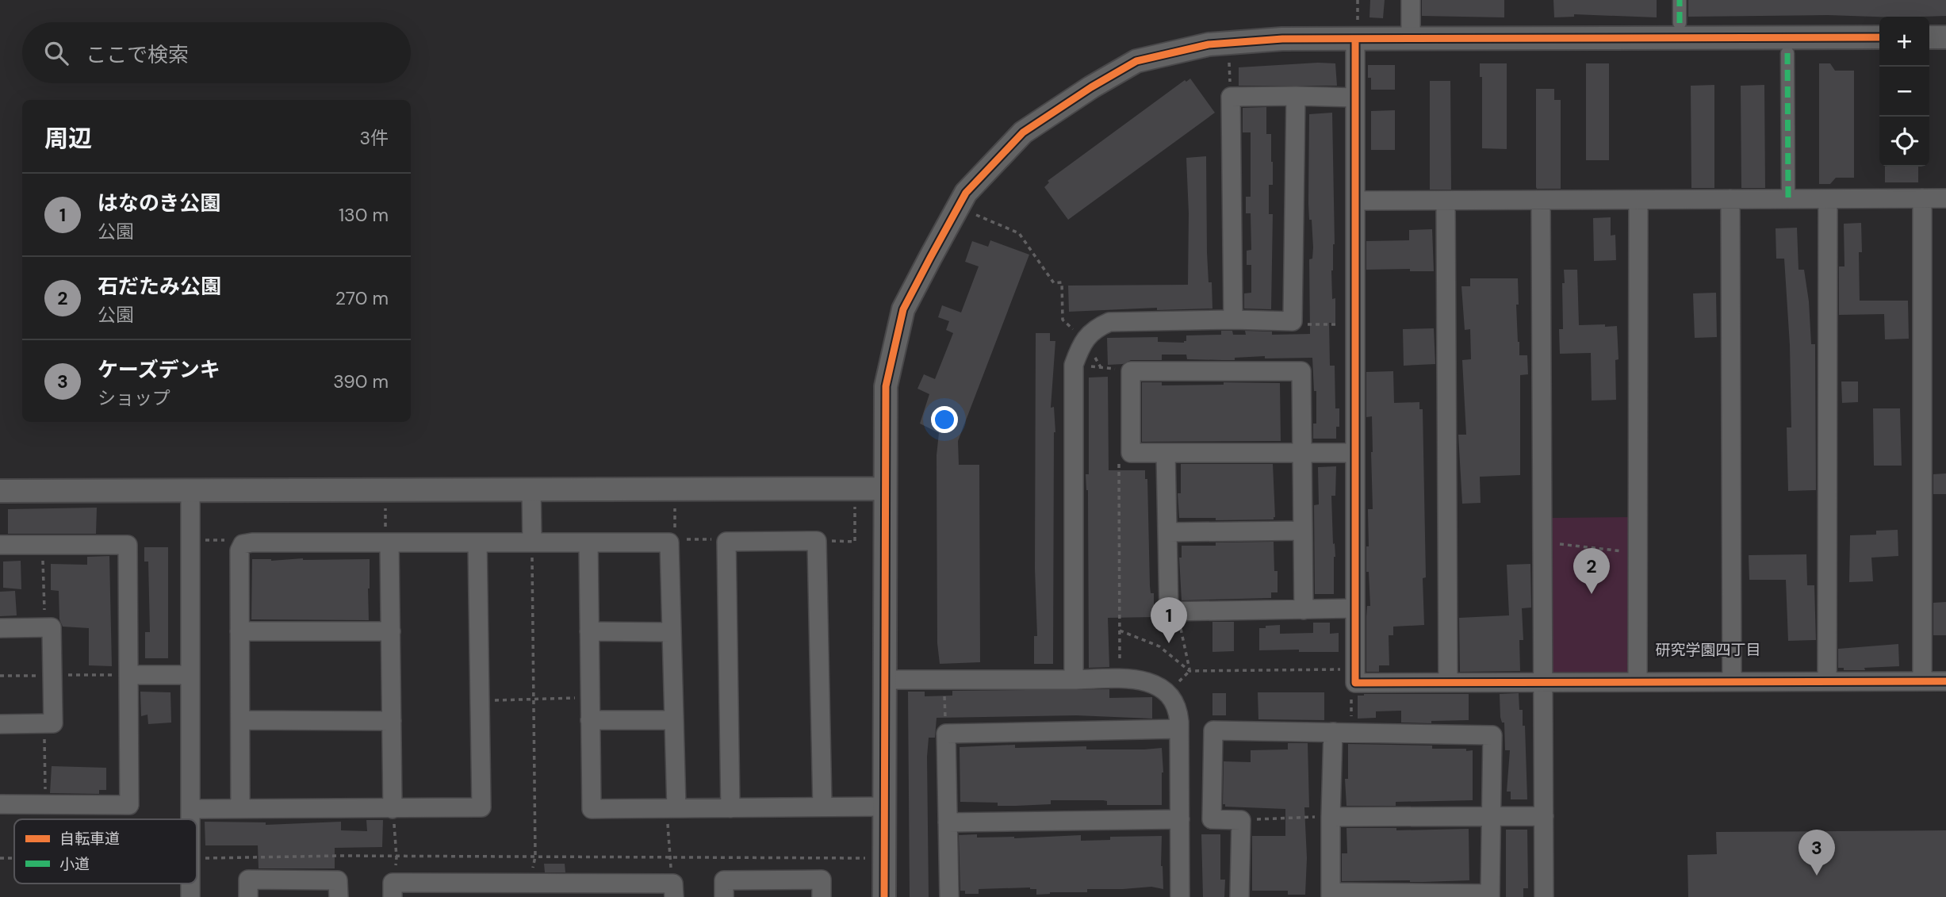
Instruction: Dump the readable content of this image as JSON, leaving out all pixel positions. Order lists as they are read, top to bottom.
{
  "districts": ["研究学園四丁目"],
  "legend": ["自転車道", "小道"],
  "page": {
    "map_buttons": ["+", "−"],
    "search": "ここで検索",
    "heading": ["周辺", "3件"],
    "list": [
      {
        "mark": "1",
        "name": "はなのき公園",
        "note": "公園",
        "value": "130 m"
      },
      {
        "mark": "2",
        "name": "石だたみ公園",
        "note": "公園",
        "value": "270 m"
      },
      {
        "mark": "3",
        "name": "ケーズデンキ",
        "note": "ショップ",
        "value": "390 m"
      }
    ],
    "pins": ["2", "1", "3"]
  }
}
